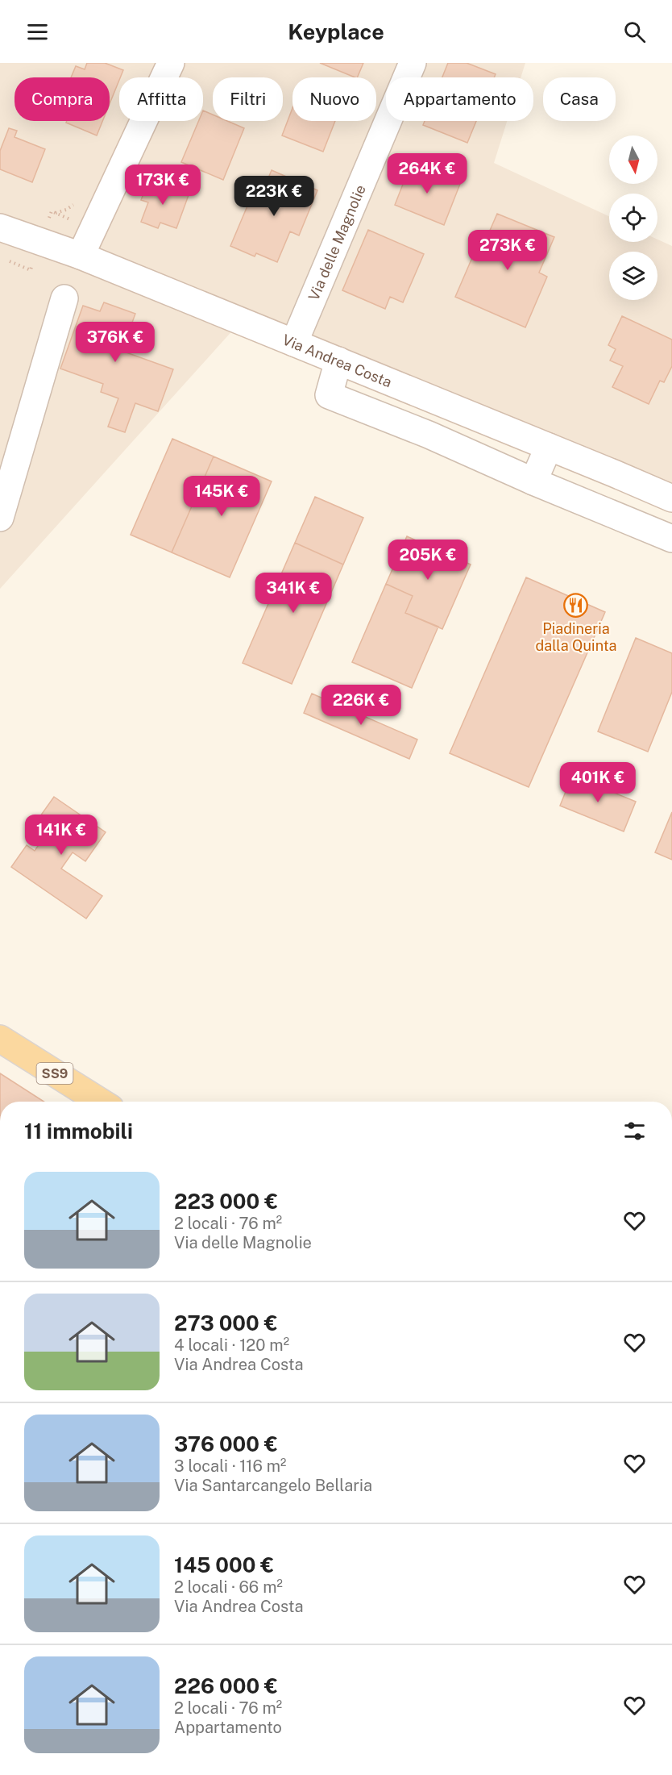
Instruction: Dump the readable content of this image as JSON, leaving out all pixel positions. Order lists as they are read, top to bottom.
{
  "streets": {
    "main road": ["SS9"],
    "street": ["Via delle Magnolie", "Via Andrea Costa"]
  },
  "crossings": [
    ["Via delle Magnolie", "Via Andrea Costa"]
  ],
  "places": {
    "restaurant": ["Piadineria dalla Quinta"]
  },
  "north": "bottom",
  "page": {
    "header": "Keyplace",
    "chip": [
      "Compra",
      "Affitta",
      "Filtri",
      "Nuovo",
      "Appartamento",
      "Casa"
    ],
    "price": [
      "264K €",
      "173K €",
      "223K €",
      "273K €",
      "376K €",
      "145K €",
      "205K €",
      "341K €",
      "226K €",
      "401K €",
      "141K €"
    ],
    "heading": "11 immobili",
    "list": [
      {
        "name": "223 000 €",
        "note": "2 locali · 76 m² · Via delle Magnolie"
      },
      {
        "name": "273 000 €",
        "note": "4 locali · 120 m² · Via Andrea Costa"
      },
      {
        "name": "376 000 €",
        "note": "3 locali · 116 m² · Via Santarcangelo Bellaria"
      },
      {
        "name": "145 000 €",
        "note": "2 locali · 66 m² · Via Andrea Costa"
      },
      {
        "name": "226 000 €",
        "note": "2 locali · 76 m² · Appartamento"
      }
    ]
  }
}
